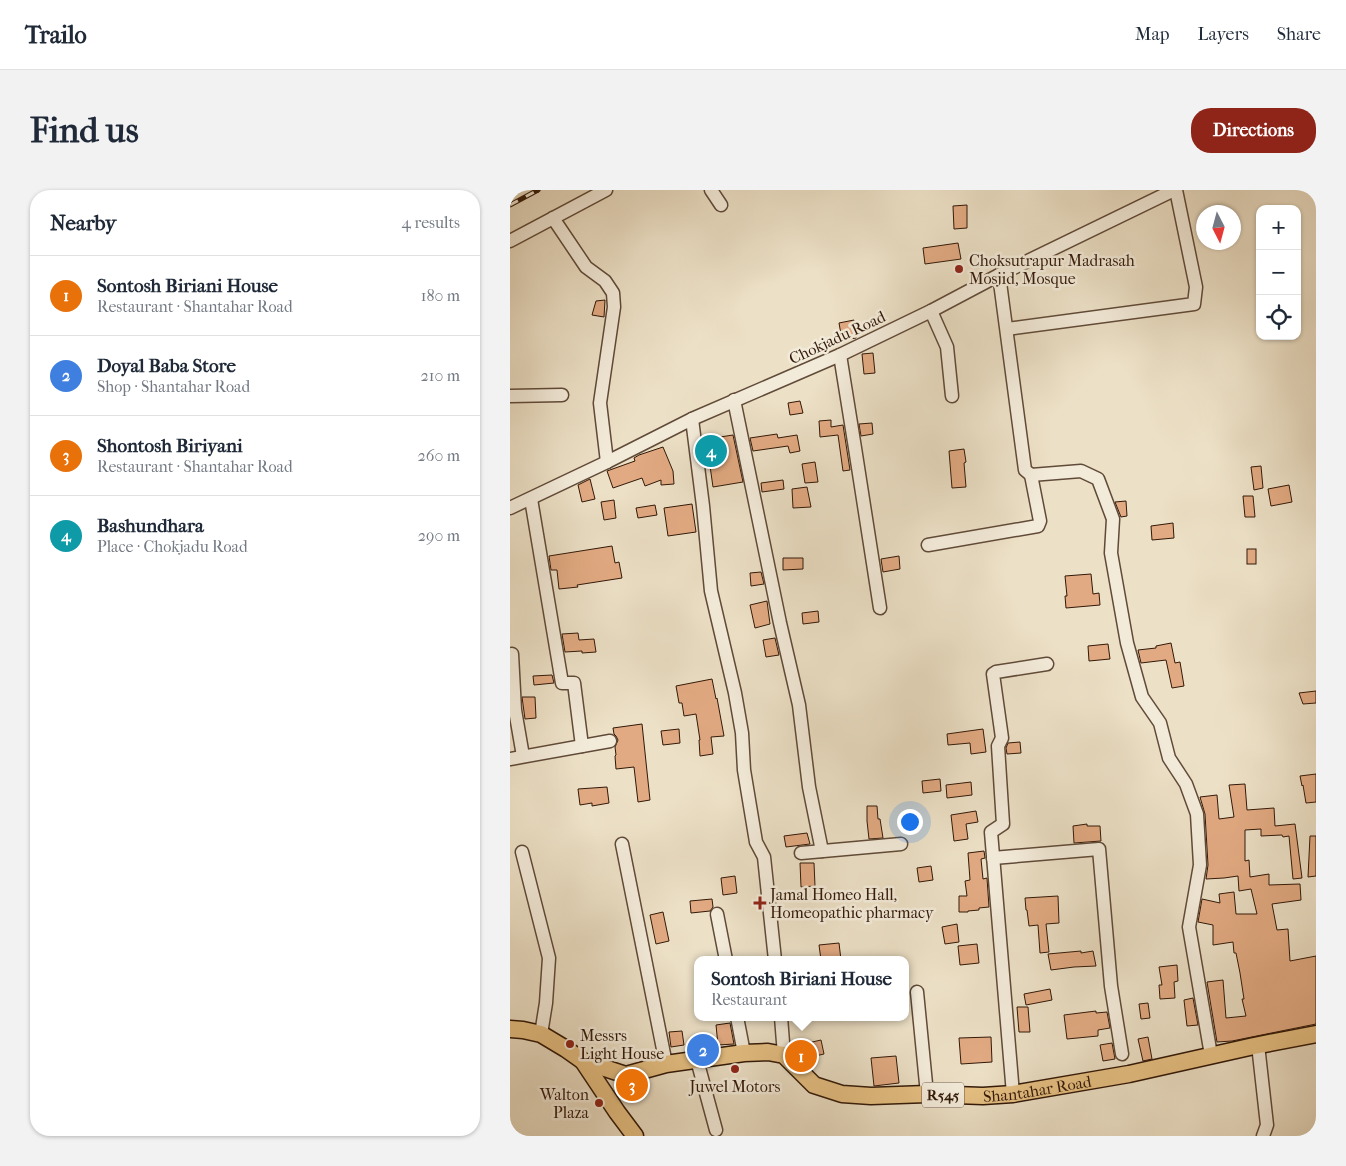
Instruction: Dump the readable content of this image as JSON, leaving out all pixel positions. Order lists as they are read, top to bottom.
{
  "streets": {
    "main road": ["Shantahar Road", "R545"],
    "street": ["Chokjadu Road"]
  },
  "places": {
    "other": [
      "Choksutrapur Madrasah Mosjid, Mosque",
      "Messrs Light House",
      "Juwel Motors",
      "Walton Plaza"
    ],
    "health": ["Jamal Homeo Hall, Homeopathic pharmacy"]
  },
  "north": "bottom",
  "page": {
    "header": "Trailo",
    "nav": ["Map", "Layers", "Share"],
    "buttons": "Directions",
    "title": "Find us",
    "heading": ["Nearby", "4 results"],
    "map_buttons": ["+", "−"],
    "list": [
      {
        "mark": "1",
        "name": "Sontosh Biriani House",
        "note": "Restaurant · Shantahar Road",
        "value": "180 m"
      },
      {
        "mark": "2",
        "name": "Doyal Baba Store",
        "note": "Shop · Shantahar Road",
        "value": "210 m"
      },
      {
        "mark": "3",
        "name": "Shontosh Biriyani",
        "note": "Restaurant · Shantahar Road",
        "value": "260 m"
      },
      {
        "mark": "4",
        "name": "Bashundhara",
        "note": "Place · Chokjadu Road",
        "value": "290 m"
      }
    ],
    "pins": [
      "4",
      "2",
      "1",
      "3"
    ],
    "popup": ["Sontosh Biriani House", "Restaurant"]
  }
}
